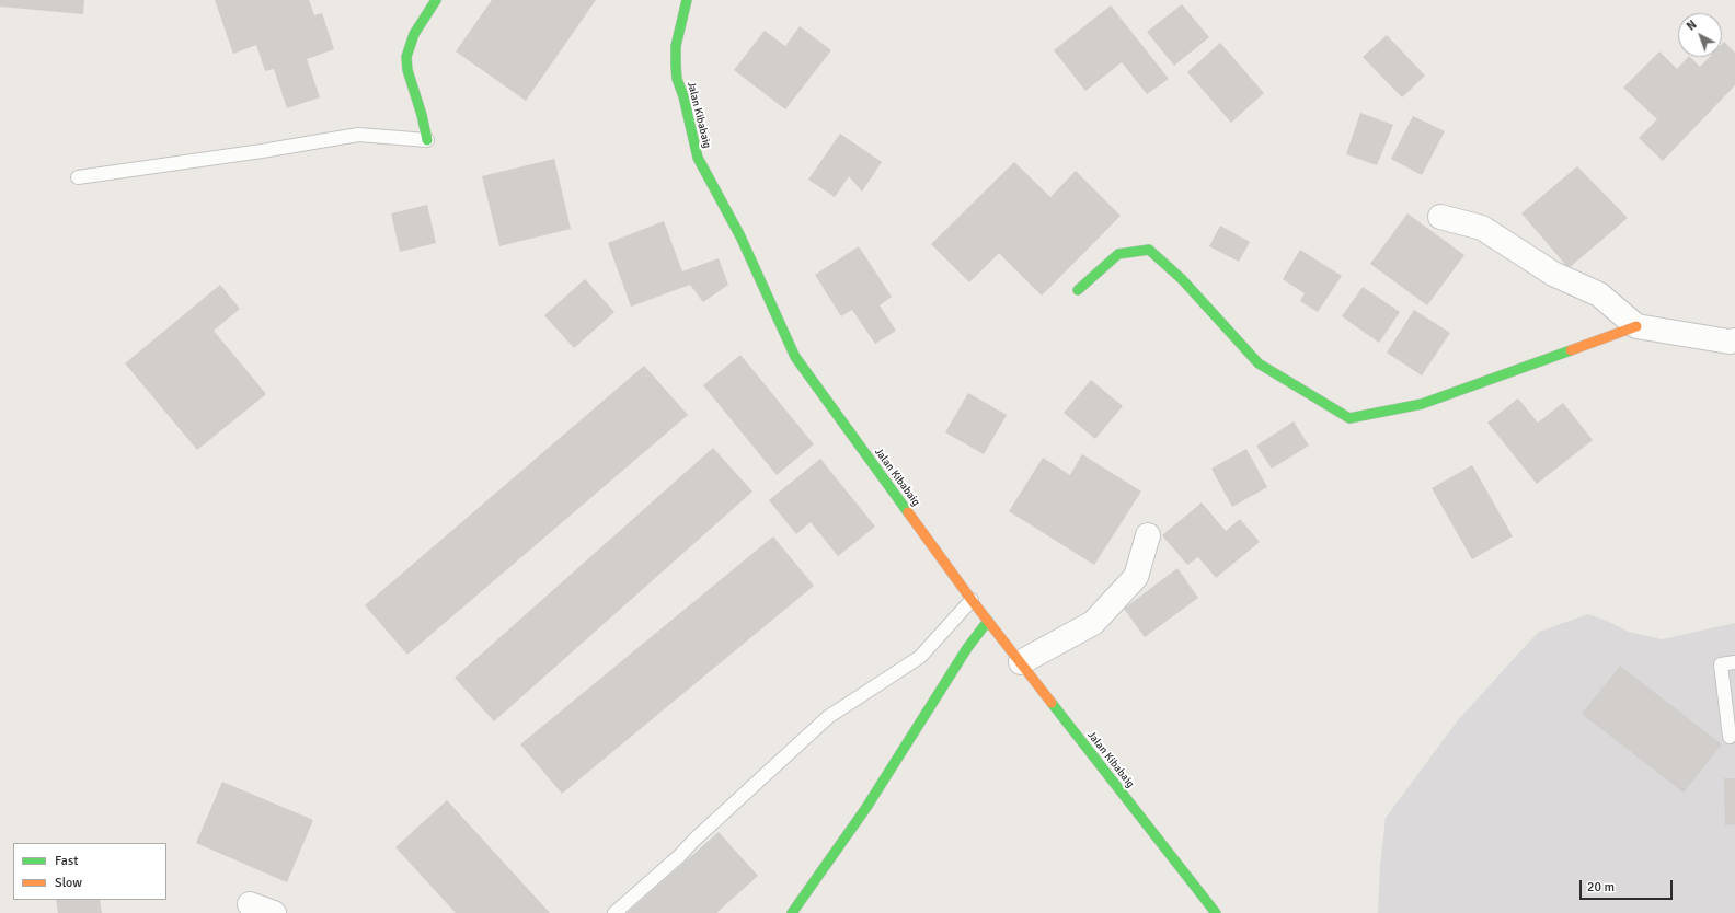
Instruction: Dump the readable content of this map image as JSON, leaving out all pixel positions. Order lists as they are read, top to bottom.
{
  "streets": {
    "street": ["Jalan Kibabaig"]
  },
  "legend": ["Fast", "Slow"],
  "scale_bar": "20 m",
  "north": "top left"
}
